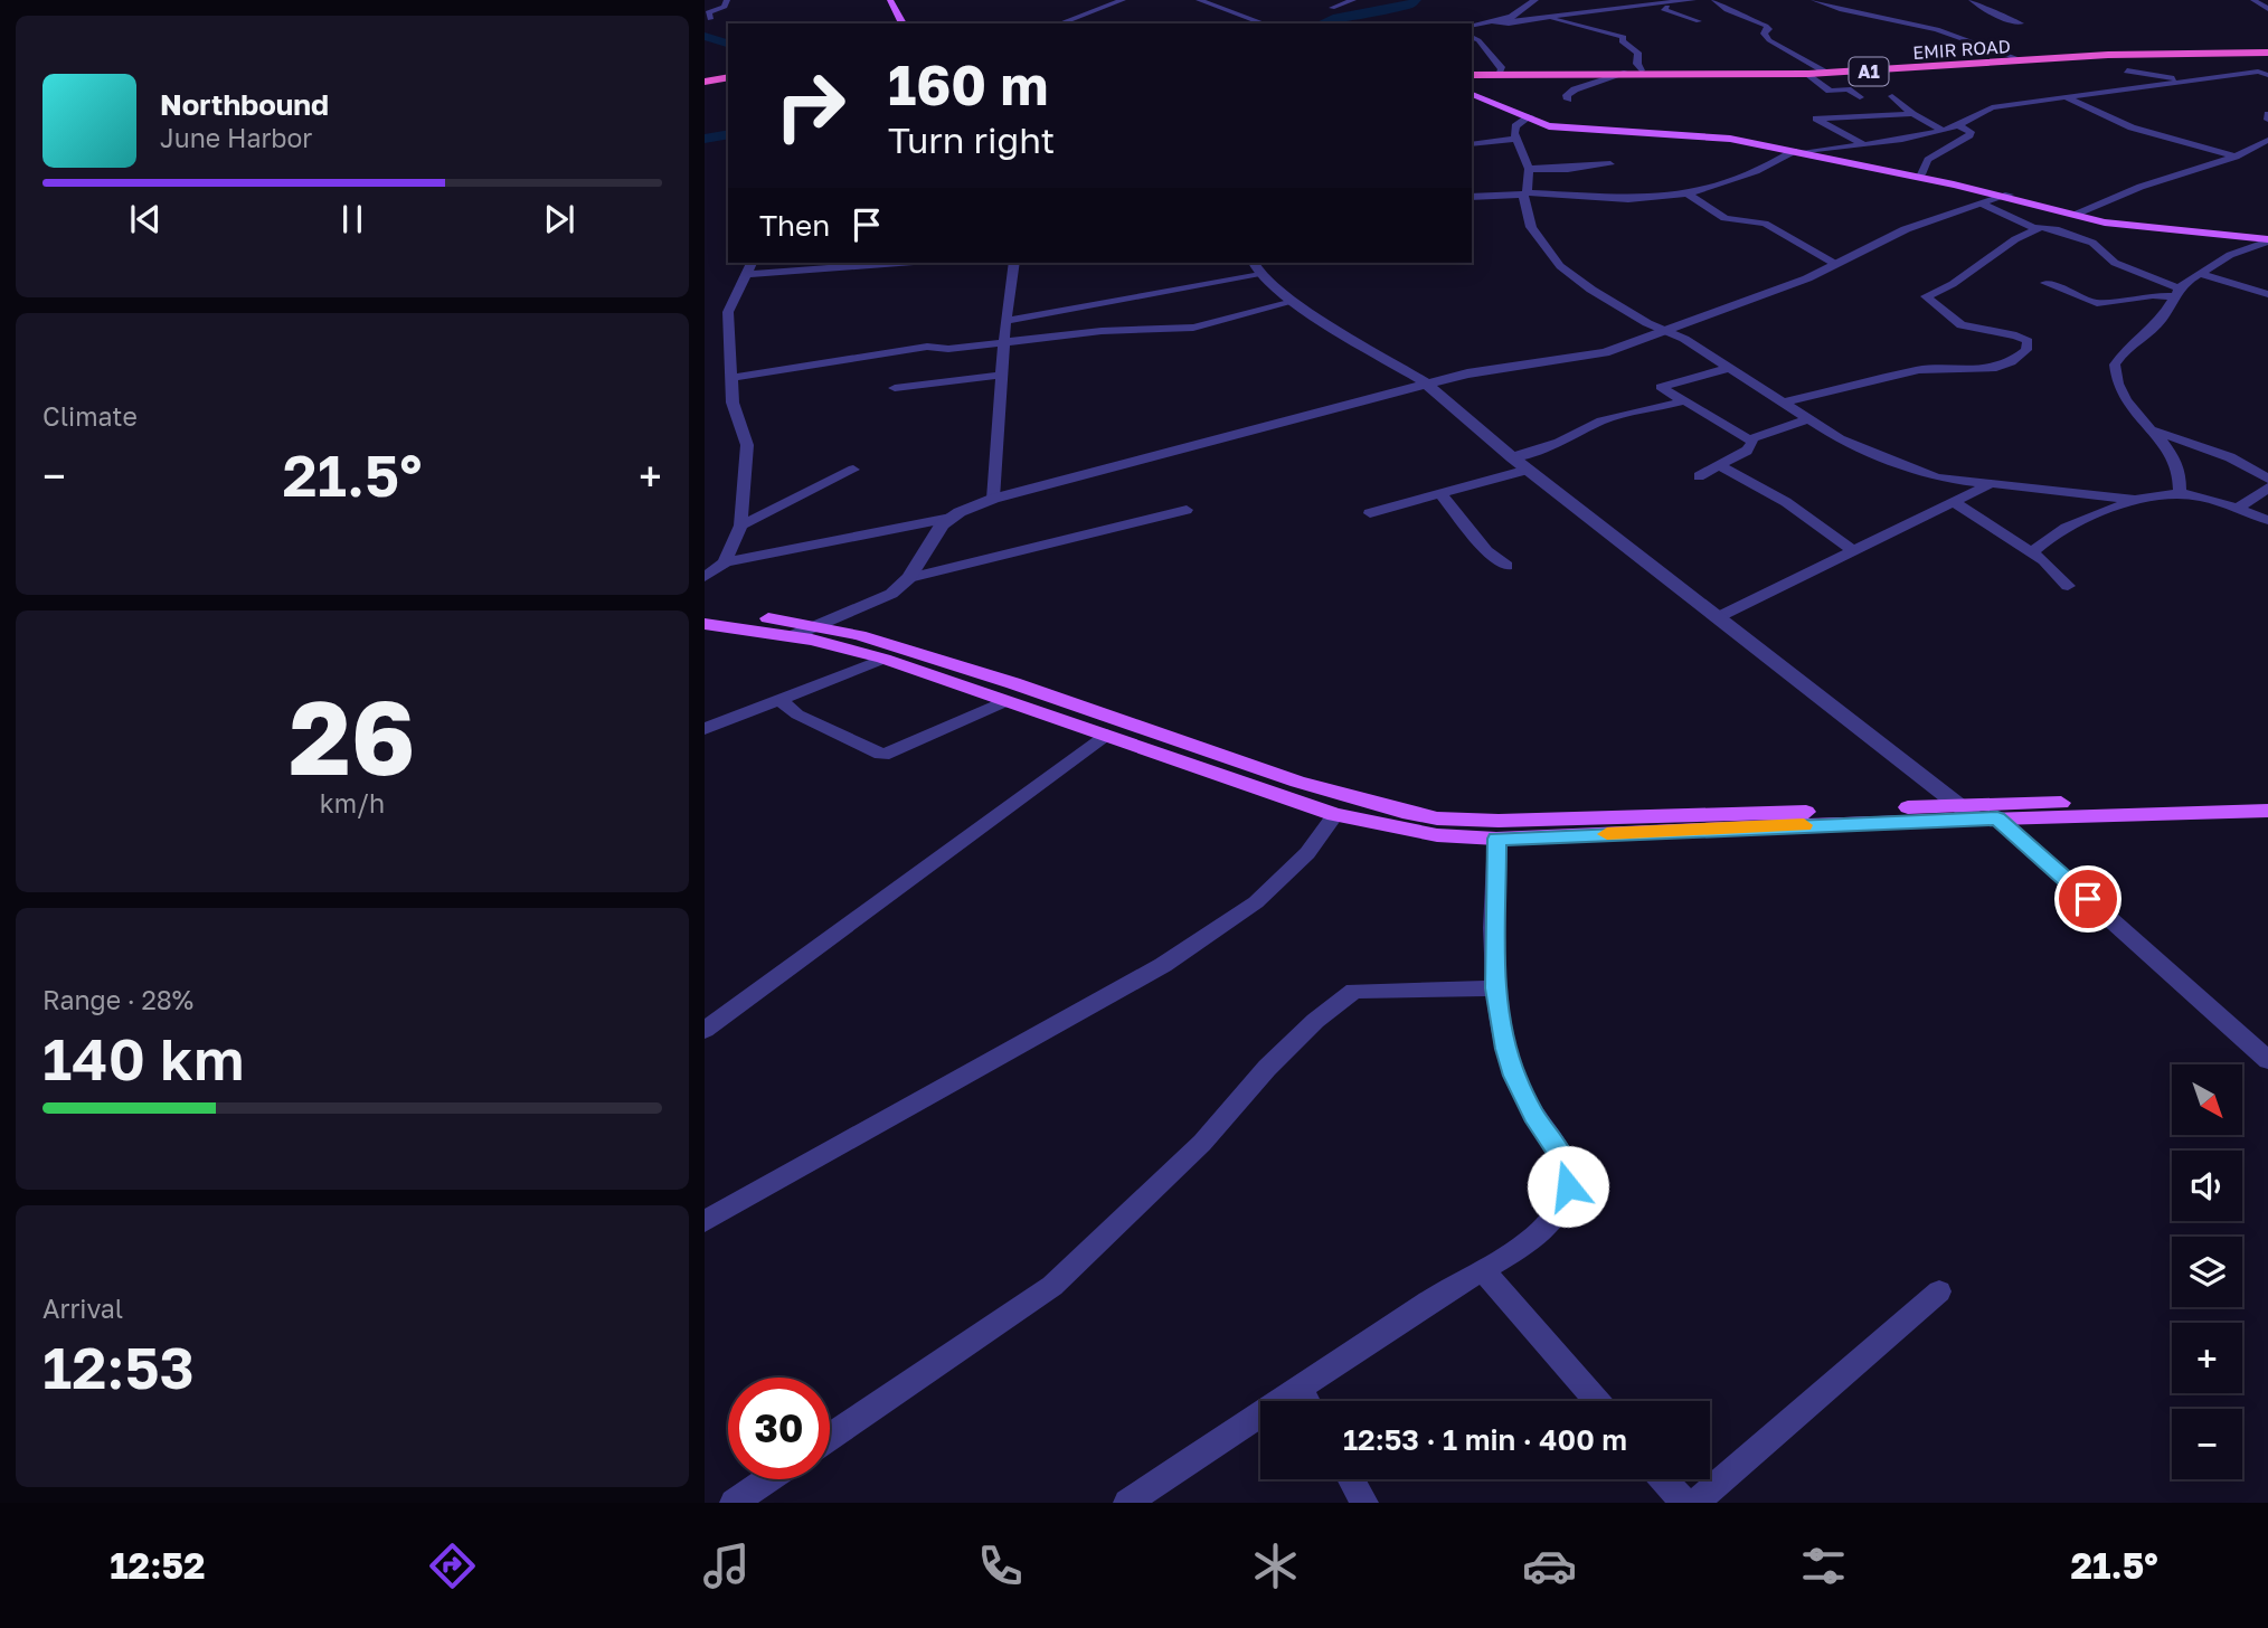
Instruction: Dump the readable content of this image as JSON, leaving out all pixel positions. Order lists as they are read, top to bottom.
{
  "streets": {
    "highway": ["EMIR ROAD", "A1"]
  },
  "north": "bottom right",
  "page": {
    "turn": ["160 m", "Turn right"],
    "song": ["Northbound", "June Harbor"],
    "then": "Then",
    "tile": [
      "Climate",
      ["26", "km/h"],
      ["Range · 28%", "140 km"],
      ["Arrival", "12:53"]
    ],
    "heat": ["−", "21.5°", "+"],
    "map_buttons": ["+", "−"],
    "limit": "30",
    "trip": "12:53 · 1 min · 400 m",
    "tabs": ["12:52", "21.5°"]
  }
}
